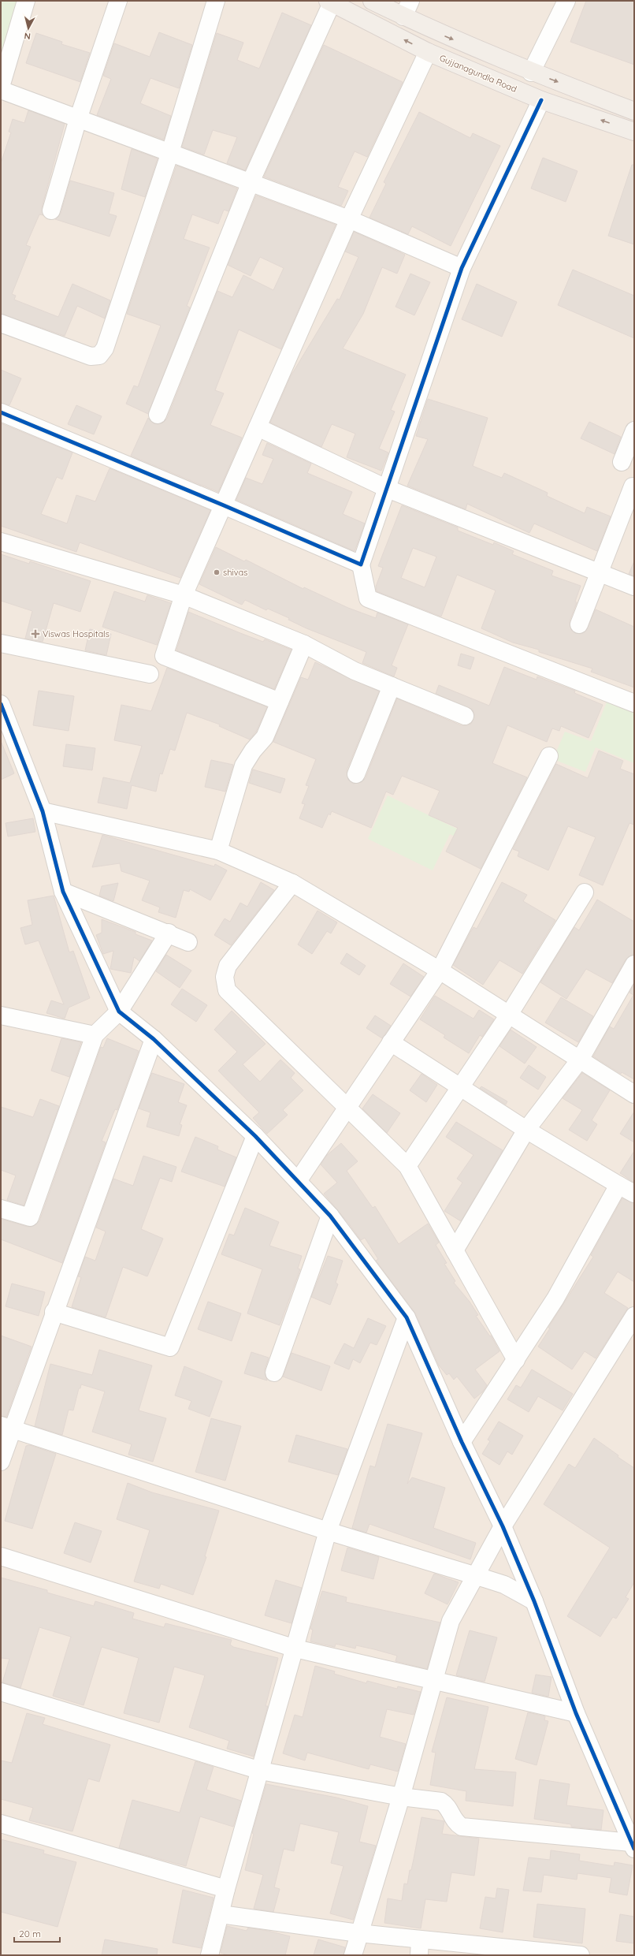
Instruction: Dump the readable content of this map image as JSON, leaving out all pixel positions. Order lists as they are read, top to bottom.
{
  "streets": {
    "main road": ["Gujjanagundla Road"]
  },
  "places": {
    "other": ["shivas"],
    "health": ["Viswas Hospitals"]
  },
  "scale_bar": "20 m",
  "north": "bottom"
}
